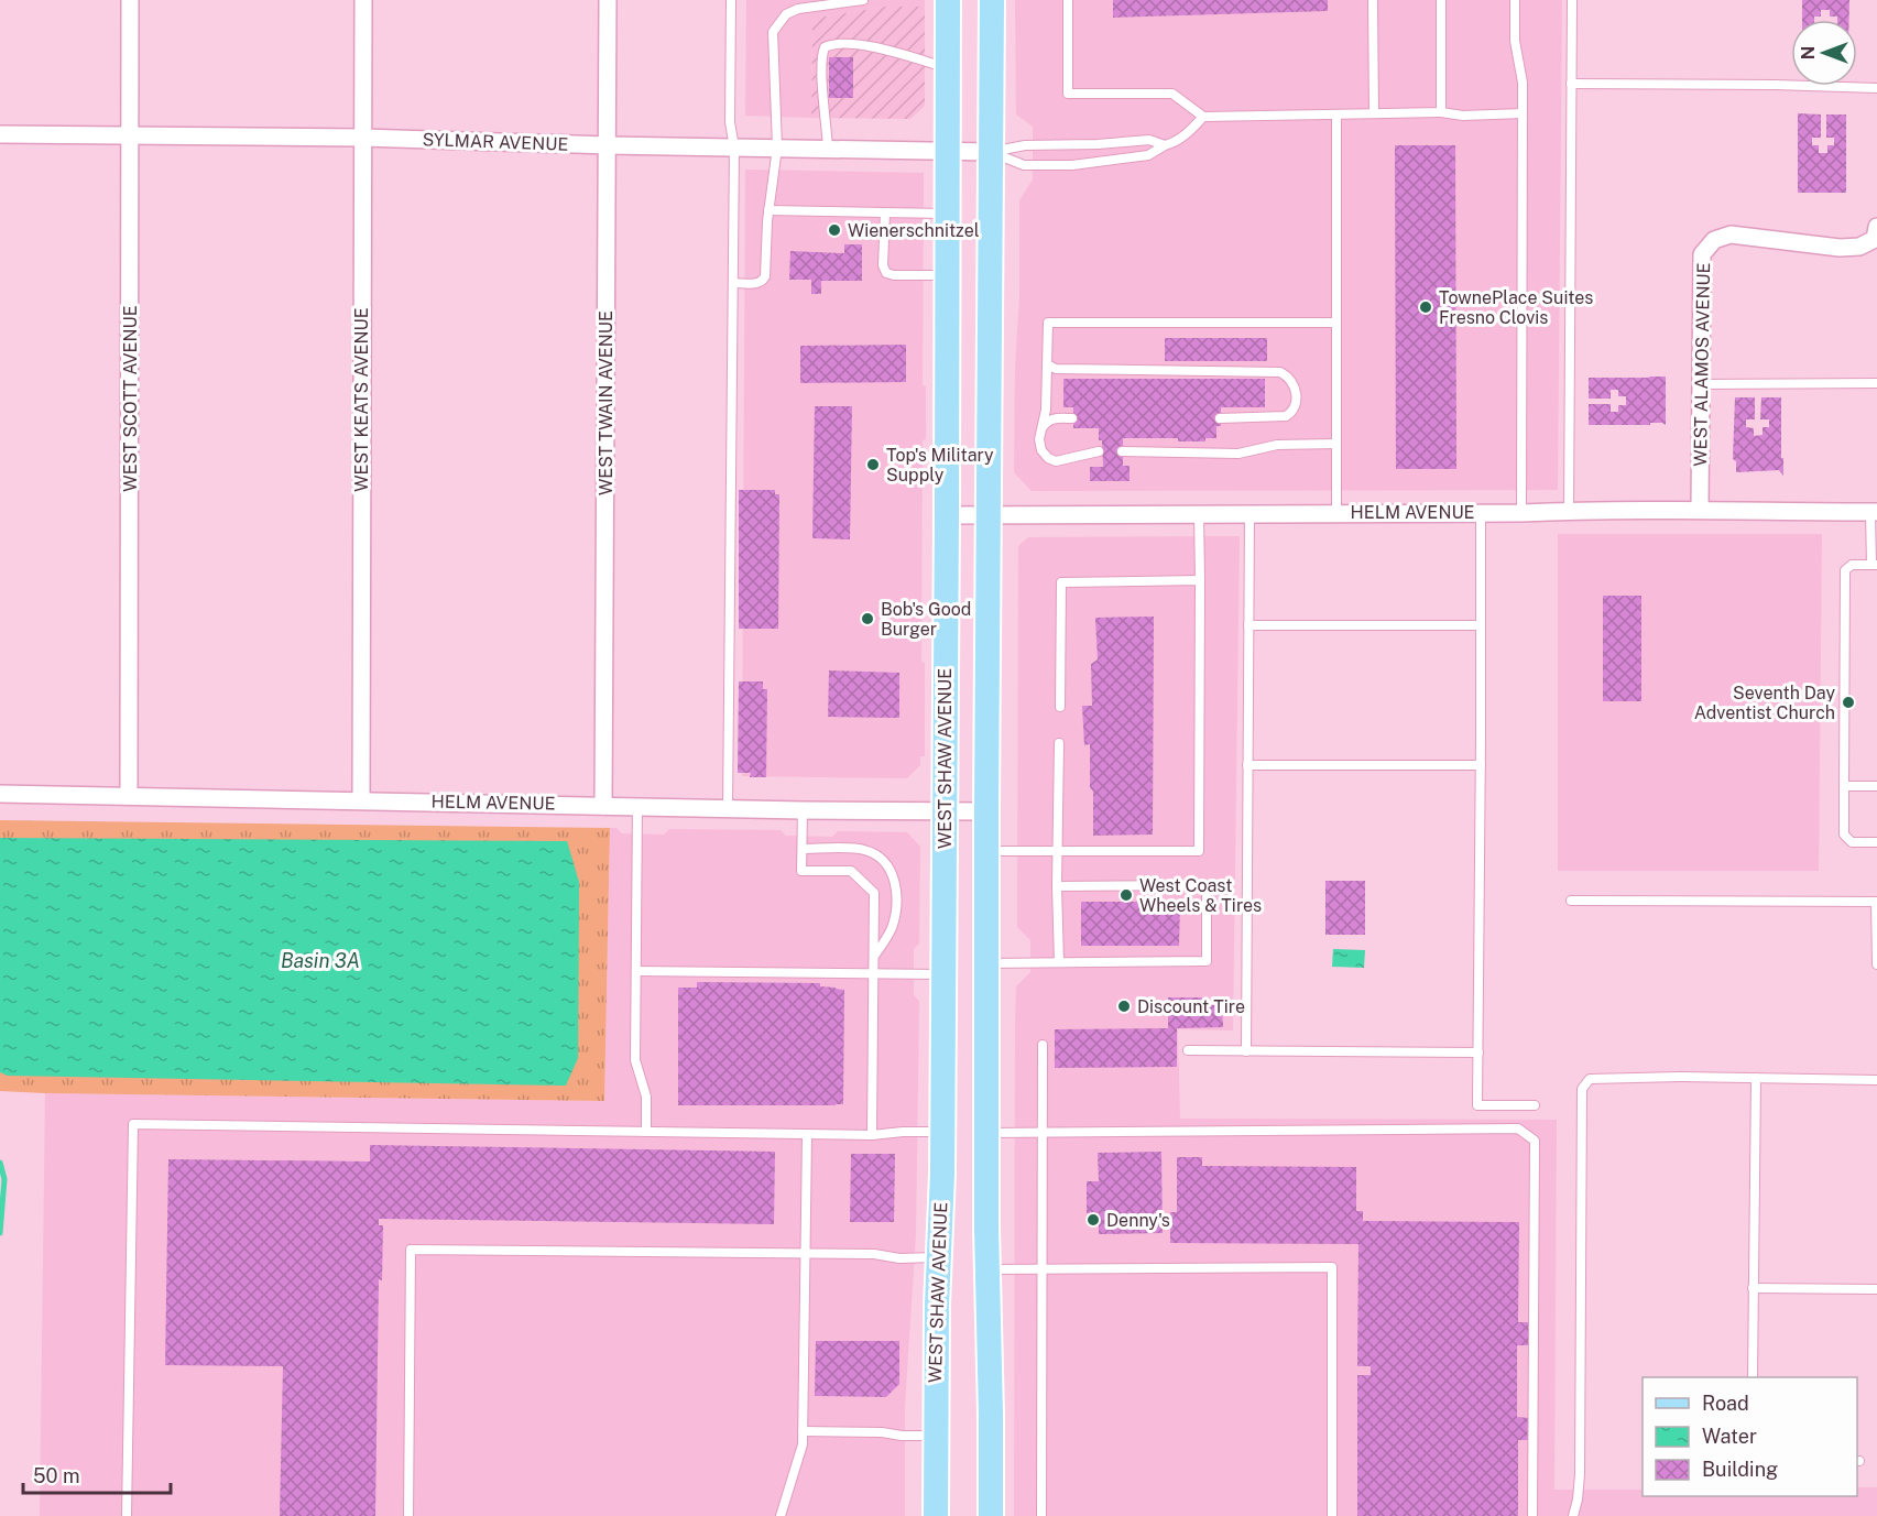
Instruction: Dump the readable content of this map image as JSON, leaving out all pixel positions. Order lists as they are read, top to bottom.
{
  "streets": {
    "main road": ["WEST SHAW AVENUE"],
    "street": [
      "SYLMAR AVENUE",
      "WEST ALAMOS AVENUE",
      "WEST SCOTT AVENUE",
      "WEST KEATS AVENUE",
      "WEST TWAIN AVENUE",
      "HELM AVENUE"
    ]
  },
  "crossings": [
    ["SYLMAR AVENUE", "WEST SCOTT AVENUE"],
    ["SYLMAR AVENUE", "WEST KEATS AVENUE"],
    ["SYLMAR AVENUE", "WEST TWAIN AVENUE"],
    ["SYLMAR AVENUE", "WEST SHAW AVENUE"],
    ["WEST ALAMOS AVENUE", "HELM AVENUE"],
    ["WEST SCOTT AVENUE", "HELM AVENUE"],
    ["WEST KEATS AVENUE", "HELM AVENUE"],
    ["WEST TWAIN AVENUE", "HELM AVENUE"],
    ["HELM AVENUE", "WEST SHAW AVENUE"]
  ],
  "water": ["Basin 3A"],
  "places": [
    "Wienerschnitzel",
    "TownePlace Suites Fresno Clovis",
    "Top's Military Supply",
    "Bob's Good Burger",
    "Seventh Day Adventist Church",
    "West Coast Wheels & Tires",
    "Discount Tire",
    "Denny's"
  ],
  "legend": ["Road", "Water", "Building"],
  "scale_bar": "50 m",
  "north": "left"
}
